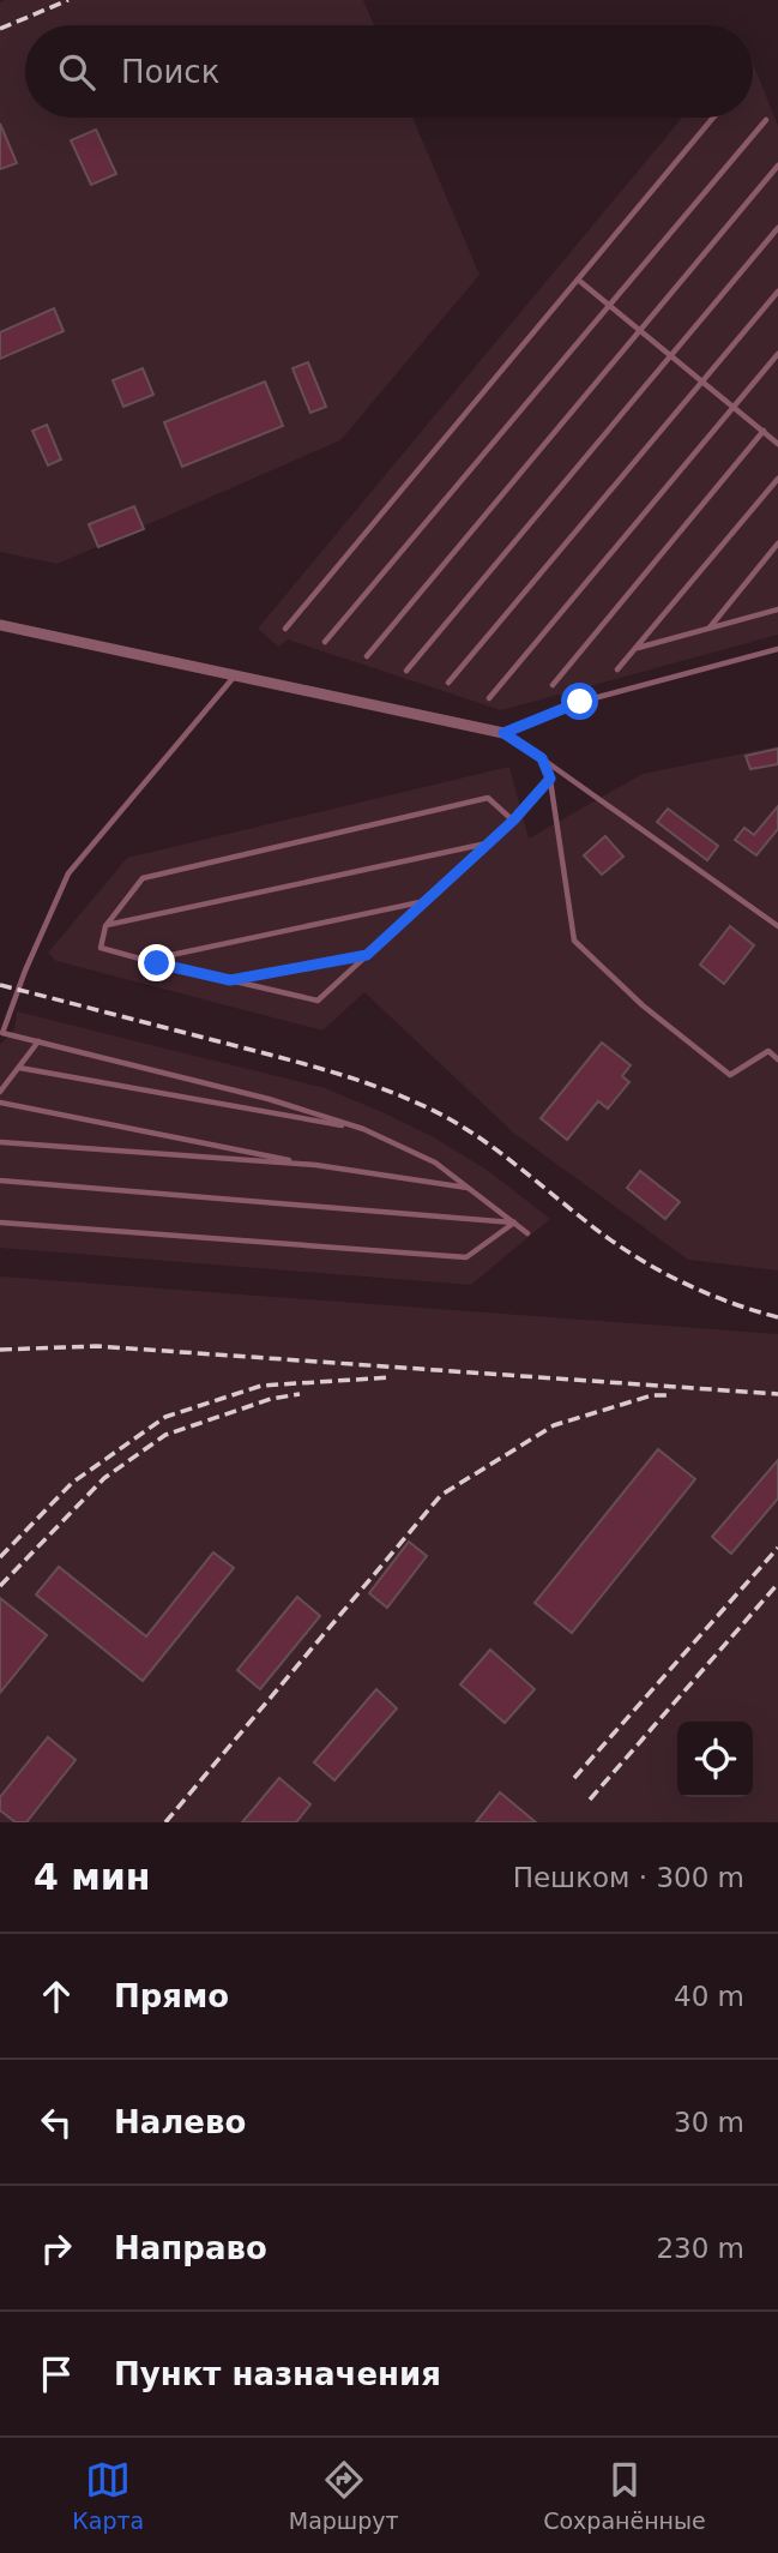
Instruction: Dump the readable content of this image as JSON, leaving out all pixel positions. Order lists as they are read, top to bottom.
{
  "page": {
    "search": "Поиск",
    "heading": ["4 мин", "Пешком · 300 m"],
    "list": [
      ["Прямо", "40 m"],
      ["Налево", "30 m"],
      ["Направо", "230 m"],
      "Пункт назначения"
    ],
    "nav": ["Карта", "Маршрут", "Сохранённые"]
  }
}
